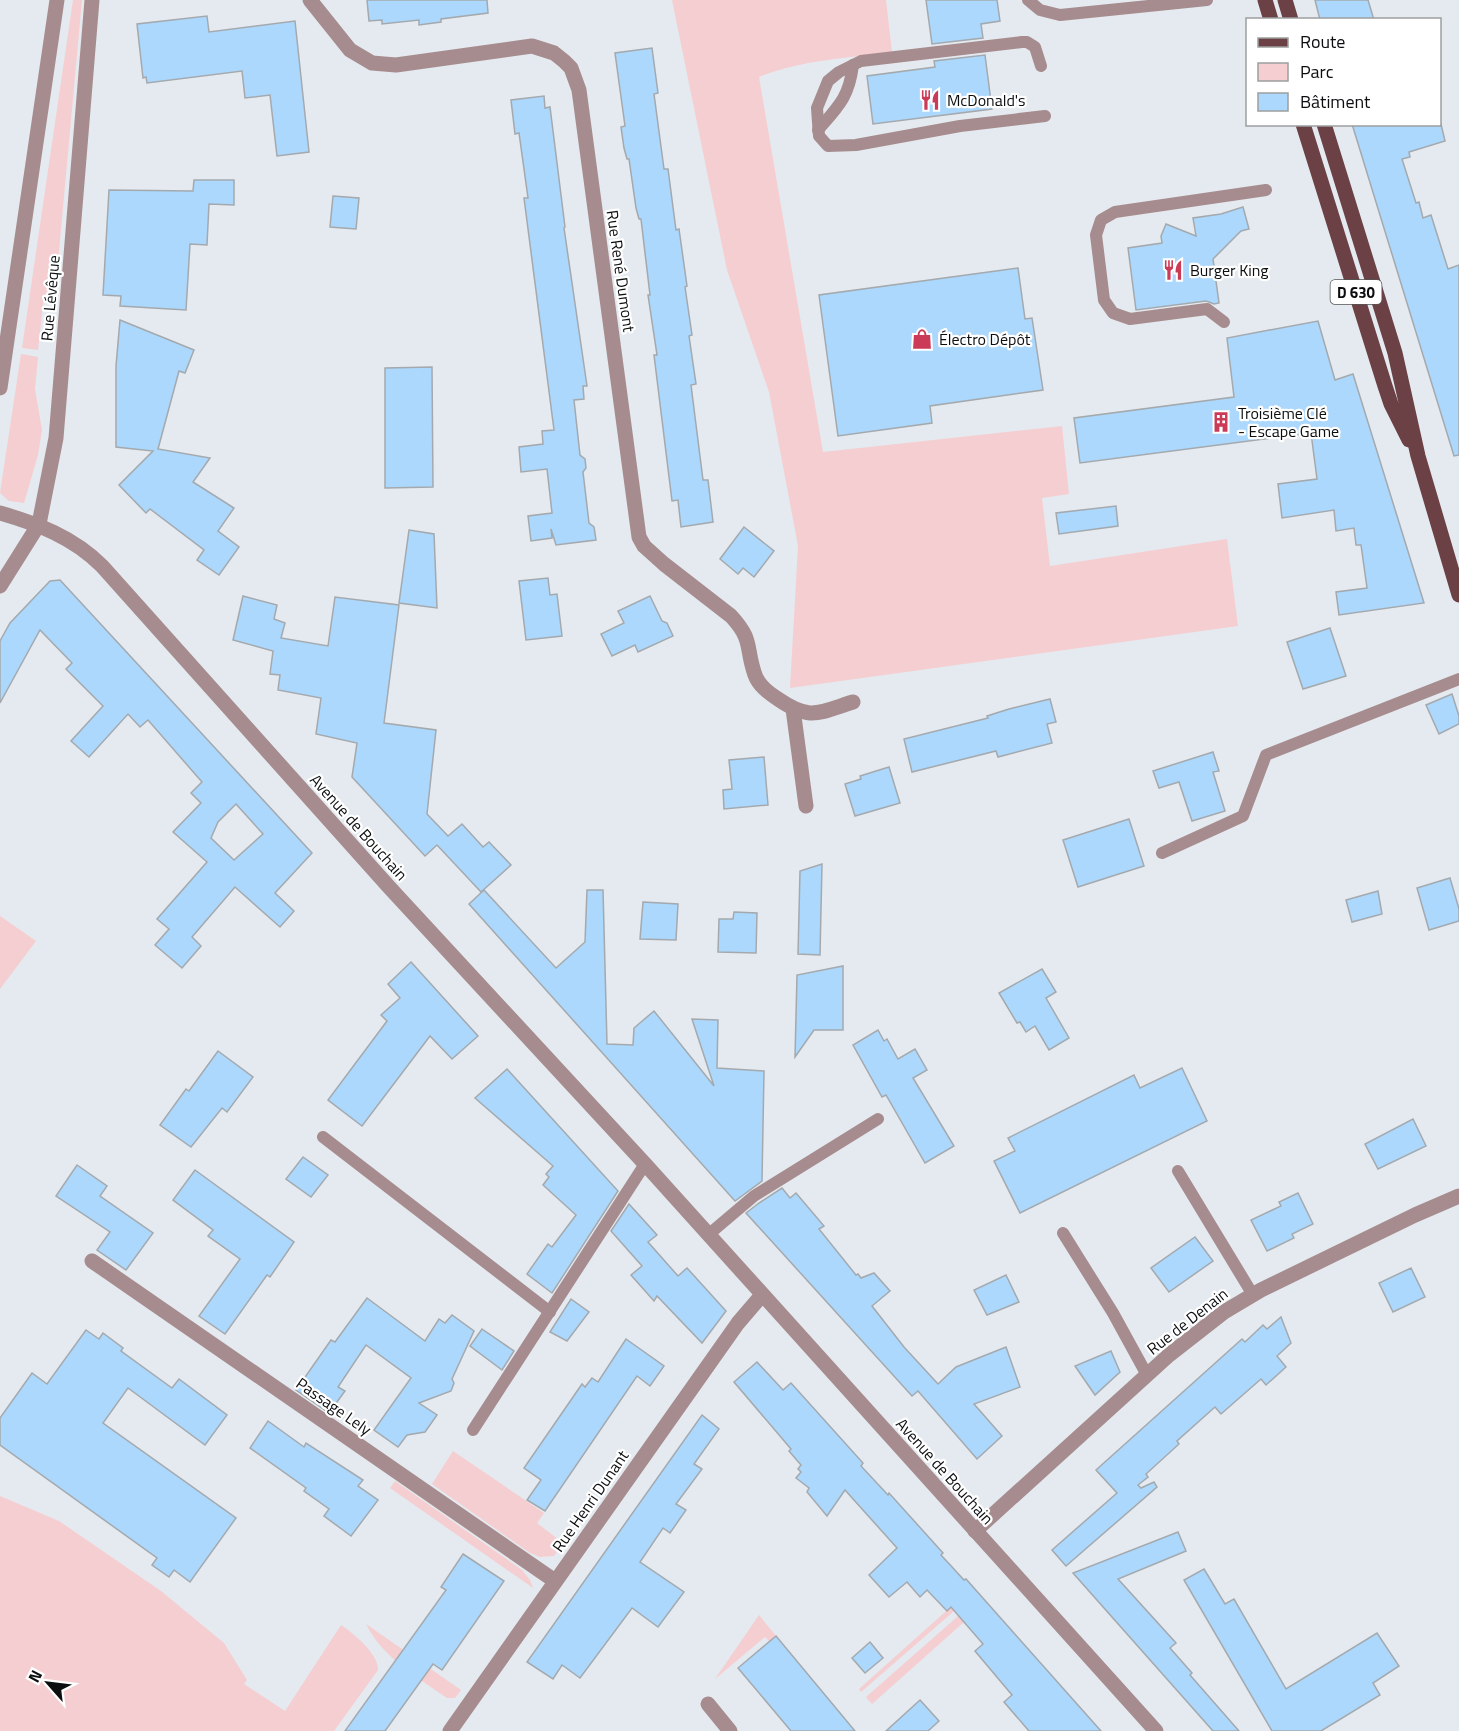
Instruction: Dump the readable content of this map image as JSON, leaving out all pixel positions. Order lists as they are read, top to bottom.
{
  "streets": {
    "main road": ["D 630"],
    "street": [
      "Rue René Dumont",
      "Rue Lévêque",
      "Avenue de Bouchain",
      "Rue de Denain",
      "Passage Lely",
      "Rue Henri Dunant"
    ]
  },
  "crossings": [
    ["Rue Lévêque", "Avenue de Bouchain"],
    ["Avenue de Bouchain", "Rue de Denain"],
    ["Avenue de Bouchain", "Rue Henri Dunant"],
    ["Passage Lely", "Rue Henri Dunant"]
  ],
  "places": {
    "restaurant": ["McDonald's", "Burger King"],
    "shop": ["Électro Dépôt"],
    "building": ["Troisième Clé - Escape Game"]
  },
  "legend": ["Route", "Parc", "Bâtiment"],
  "north": "top left"
}
